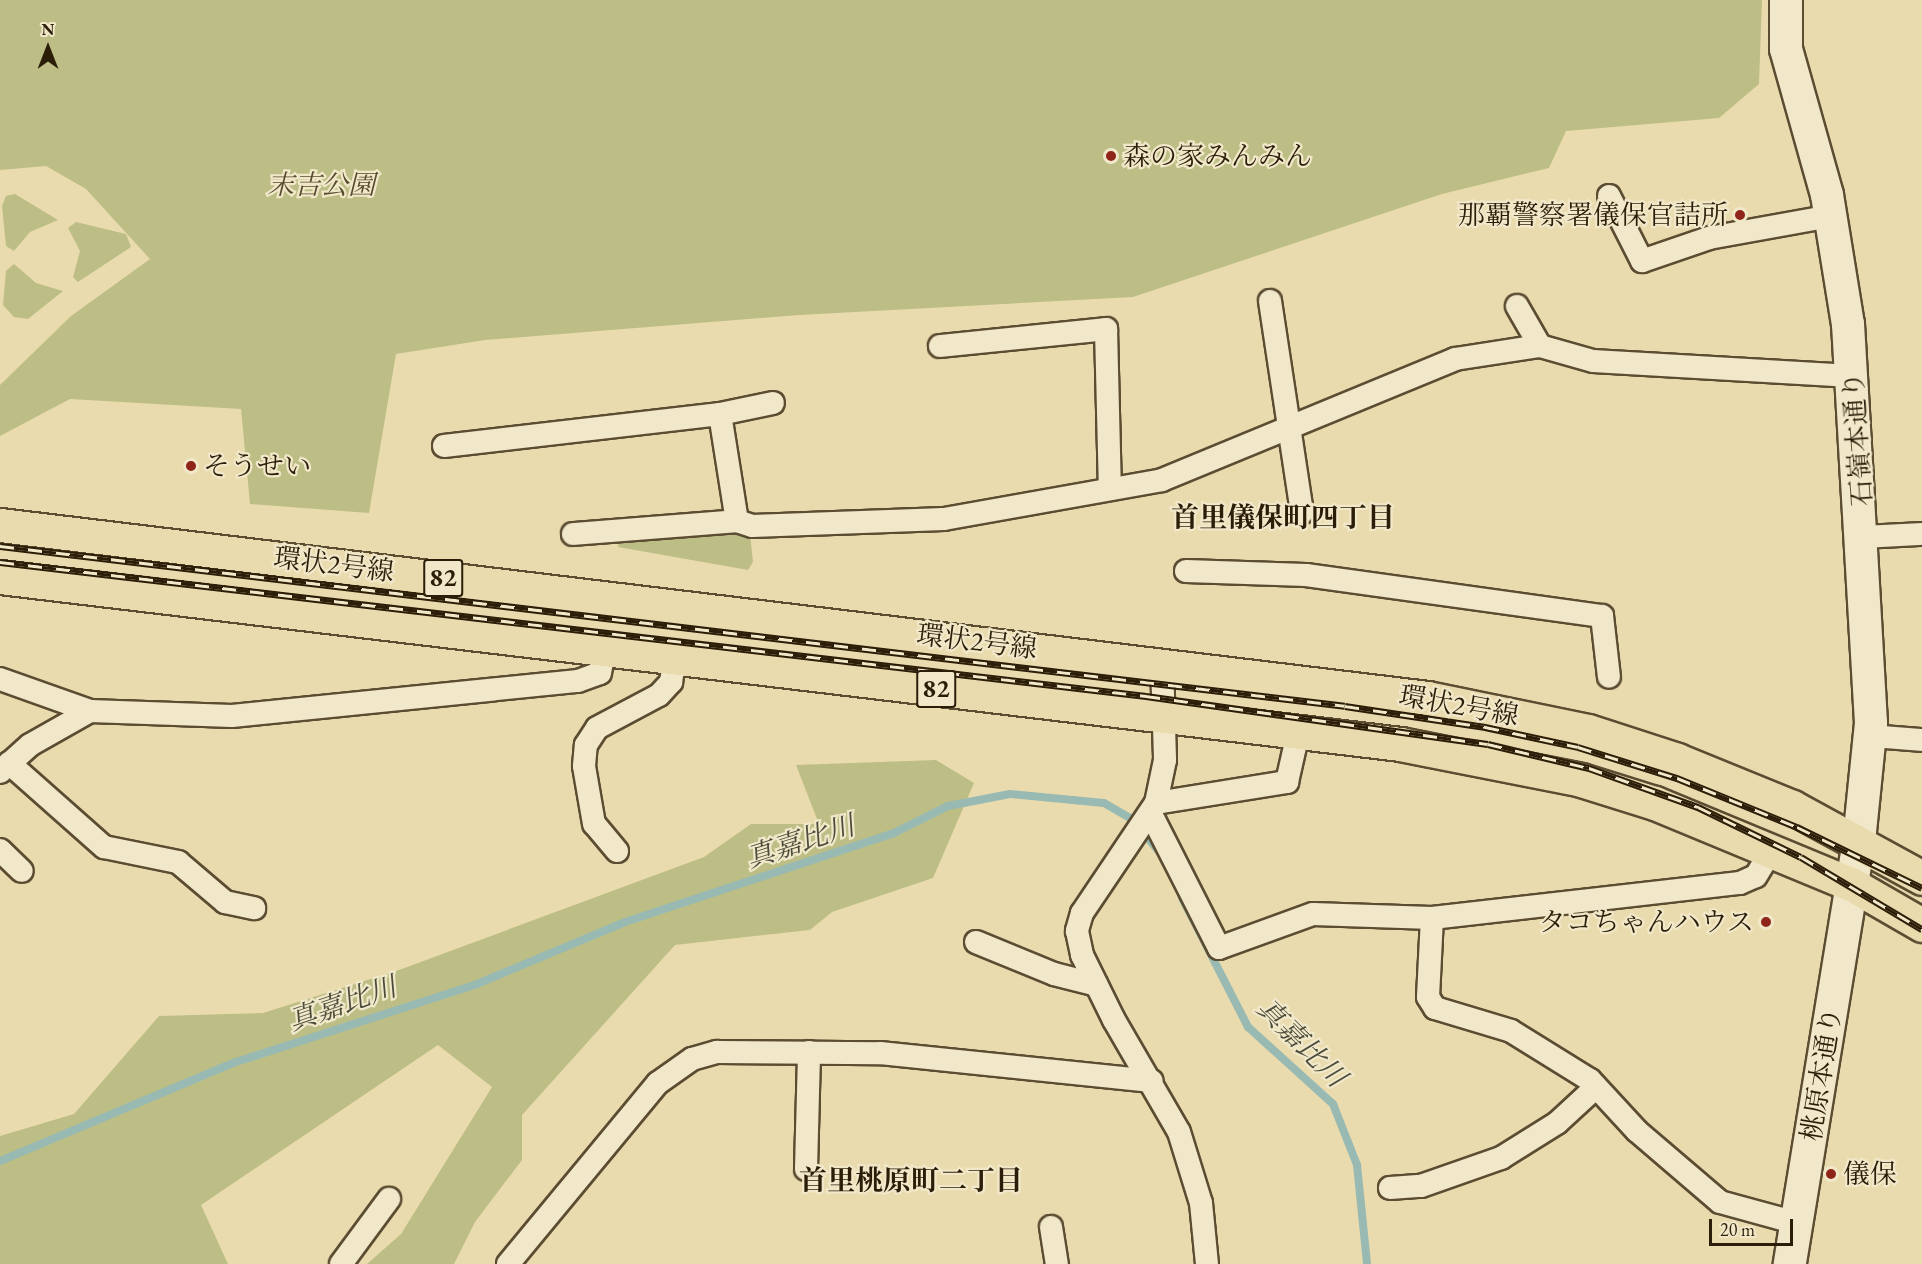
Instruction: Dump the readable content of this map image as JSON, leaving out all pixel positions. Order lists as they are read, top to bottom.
{
  "streets": {
    "main road": [
      "石嶺本通り",
      "環状2号線",
      "82",
      "桃原本通り"
    ]
  },
  "crossings": [
    ["石嶺本通り", "環状2号線"],
    ["石嶺本通り", "桃原本通り"],
    ["環状2号線", "桃原本通り"]
  ],
  "districts": ["首里儀保町四丁目", "首里桃原町二丁目"],
  "water": ["真嘉比川"],
  "parks": ["末吉公園"],
  "places": [
    "森の家みんみん",
    "那覇警察署儀保官詰所",
    "そうせい",
    "タコちゃんハウス",
    "儀保"
  ],
  "scale_bar": "20 m",
  "north": "top"
}
